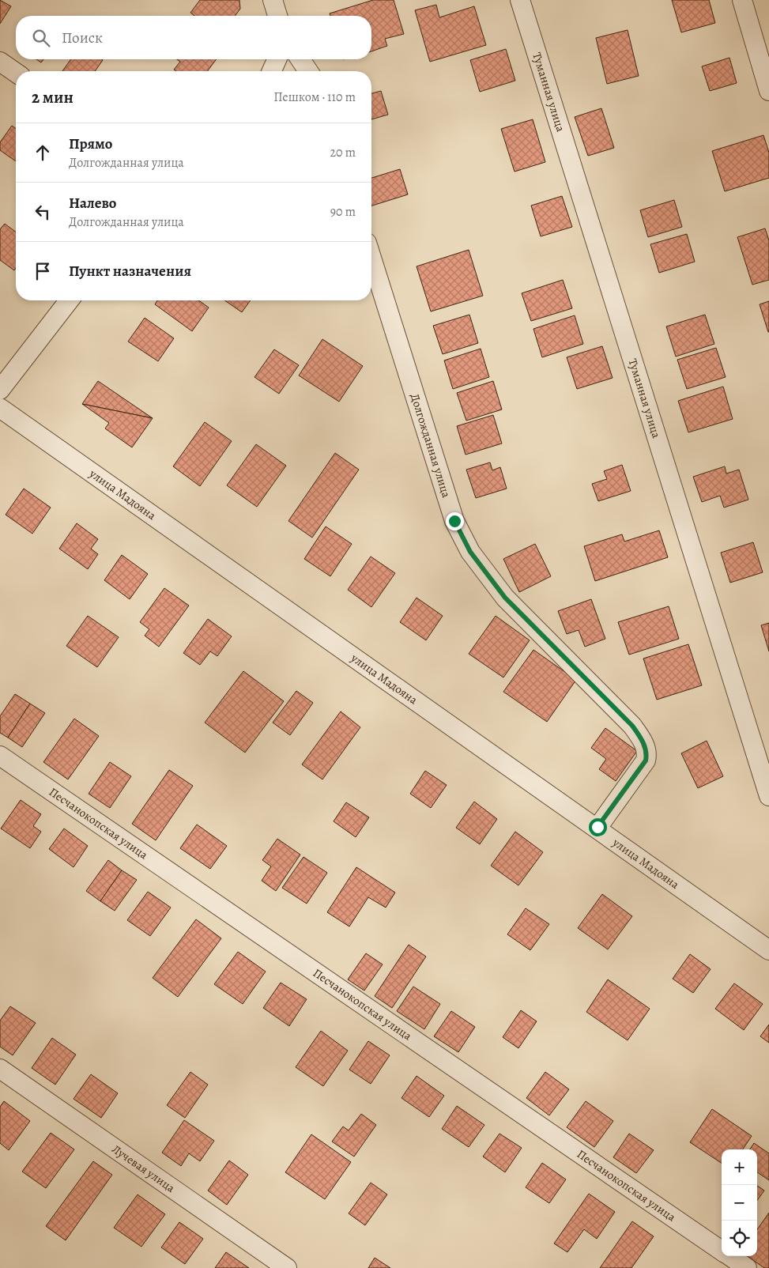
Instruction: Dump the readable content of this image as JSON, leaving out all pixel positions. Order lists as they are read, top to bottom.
{
  "streets": {
    "street": [
      "Туманная улица",
      "Долгожданная улица",
      "улица Мадояна",
      "Песчанокопская улица",
      "Лучевая улица"
    ]
  },
  "crossings": [
    ["Долгожданная улица", "улица Мадояна"]
  ],
  "page": {
    "search": "Поиск",
    "heading": ["2 мин", "Пешком · 110 m"],
    "list": [
      ["Прямо", "Долгожданная улица", "20 m"],
      ["Налево", "Долгожданная улица", "90 m"],
      "Пункт назначения"
    ],
    "map_buttons": ["+", "−"]
  }
}
